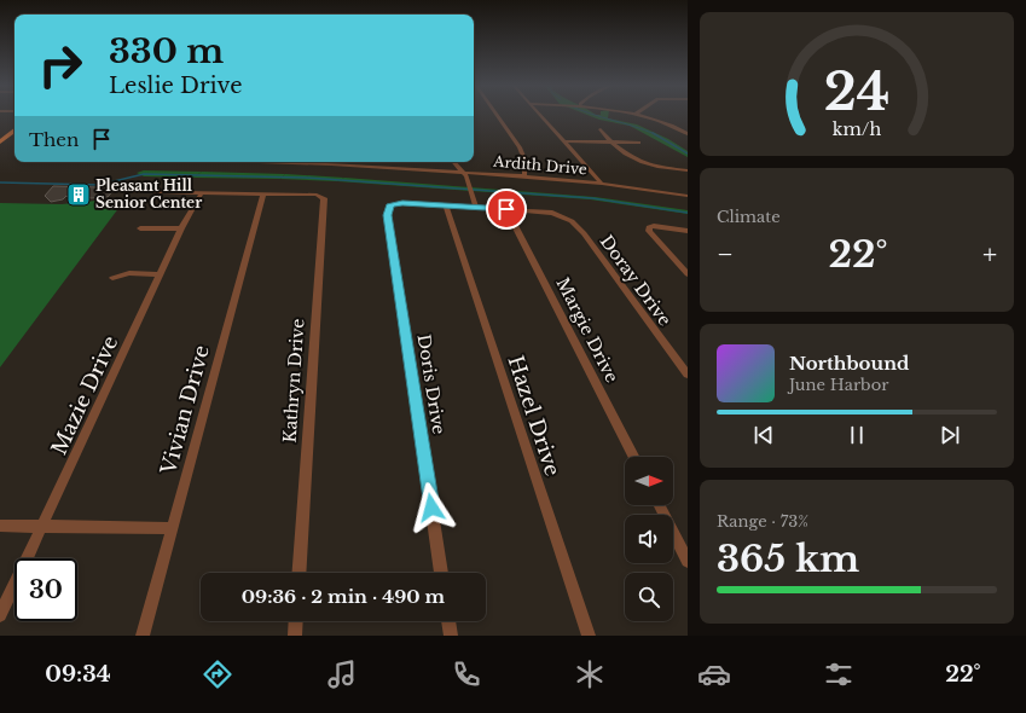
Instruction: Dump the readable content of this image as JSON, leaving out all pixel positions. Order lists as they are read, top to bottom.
{
  "streets": {
    "street": [
      "Ardith Drive",
      "Doray Drive",
      "Margie Drive",
      "Kathryn Drive",
      "Doris Drive",
      "Mazie Drive",
      "Vivian Drive",
      "Hazel Drive"
    ]
  },
  "crossings": [
    ["Doray Drive", "Margie Drive"],
    ["Kathryn Drive", "Vivian Drive"],
    ["Doris Drive", "Hazel Drive"]
  ],
  "places": {
    "building": ["Pleasant Hill Senior Center"]
  },
  "north": "right",
  "page": {
    "turn": ["330 m", "Leslie Drive"],
    "then": "Then",
    "tile": [
      "Climate",
      ["Range · 73%", "365 km"]
    ],
    "heat": ["−", "22°", "+"],
    "song": ["Northbound", "June Harbor"],
    "limit": "30",
    "trip": "09:36 · 2 min · 490 m",
    "tabs": ["09:34", "22°"],
    "gauge": ["24", "km/h"]
  }
}
